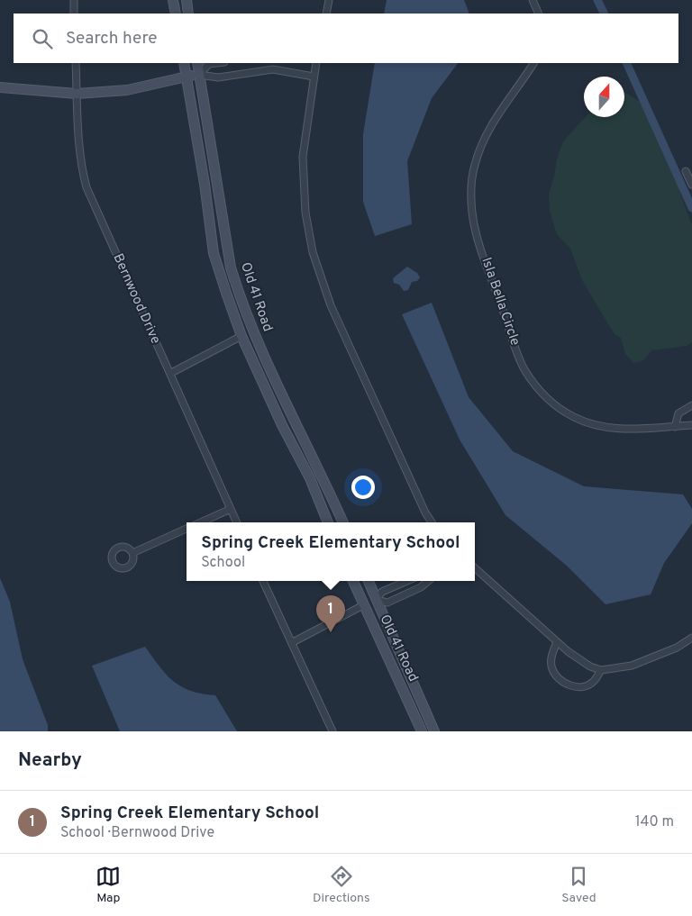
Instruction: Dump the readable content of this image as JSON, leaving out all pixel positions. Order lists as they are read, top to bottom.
{
  "streets": {
    "street": ["Old 41 Road", "Bernwood Drive", "Isla Bella Circle"]
  },
  "north": "top",
  "page": {
    "search": "Search here",
    "popup": ["Spring Creek Elementary School", "School"],
    "pins": "1",
    "heading": "Nearby",
    "list": [
      {
        "mark": "1",
        "name": "Spring Creek Elementary School",
        "note": "School · Bernwood Drive",
        "value": "140 m"
      }
    ],
    "nav": ["Map", "Directions", "Saved"]
  }
}
